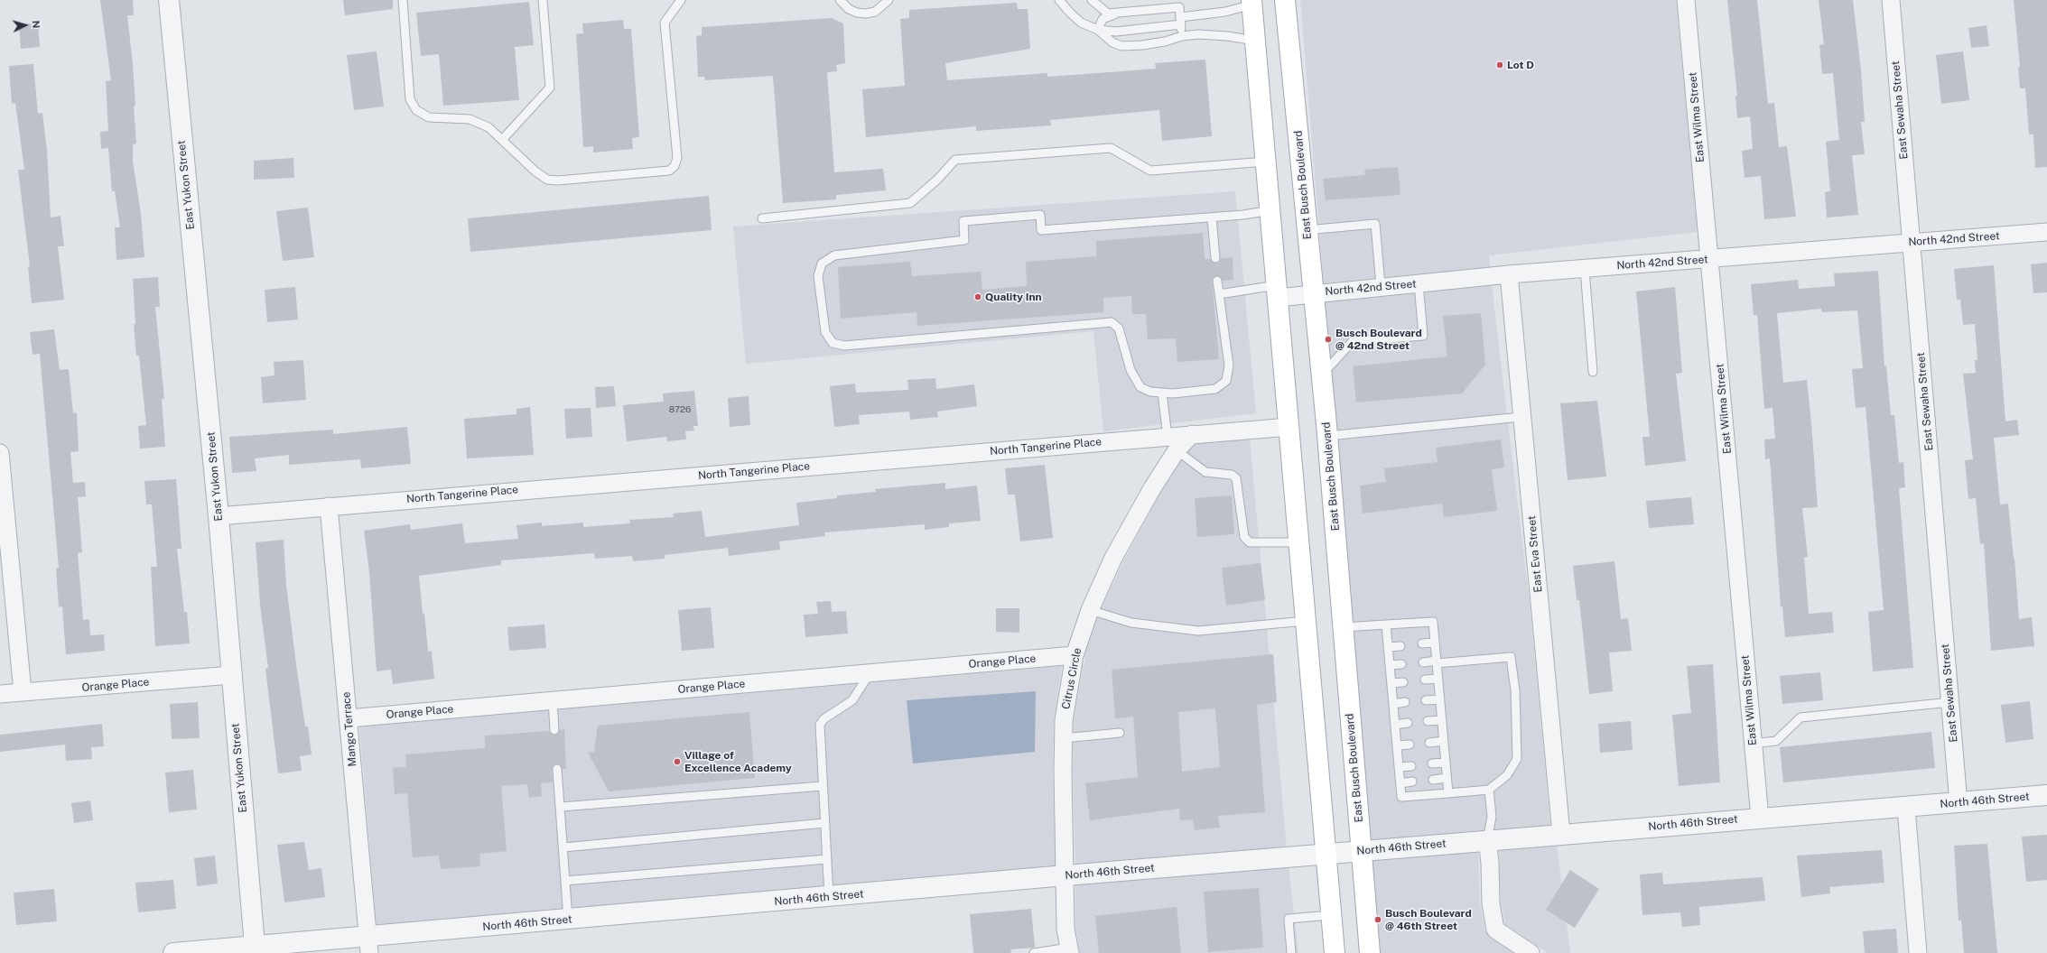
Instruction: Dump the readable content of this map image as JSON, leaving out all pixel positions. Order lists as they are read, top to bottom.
{
  "streets": {
    "main road": ["East Busch Boulevard"],
    "street": [
      "East Sewaha Street",
      "East Wilma Street",
      "East Yukon Street",
      "North 42nd Street",
      "North Tangerine Place",
      "East Eva Street",
      "Orange Place",
      "Citrus Circle",
      "Mango Terrace",
      "North 46th Street"
    ]
  },
  "crossings": [
    ["East Sewaha Street", "North 42nd Street"],
    ["East Sewaha Street", "North 46th Street"],
    ["East Wilma Street", "North 42nd Street"],
    ["East Wilma Street", "North 46th Street"],
    ["East Yukon Street", "North Tangerine Place"],
    ["East Yukon Street", "Orange Place"],
    ["East Yukon Street", "North 46th Street"],
    ["East Busch Boulevard", "North 42nd Street"],
    ["East Busch Boulevard", "North 46th Street"],
    ["North 42nd Street", "East Eva Street"],
    ["North Tangerine Place", "Citrus Circle"],
    ["North Tangerine Place", "Mango Terrace"],
    ["East Eva Street", "North 46th Street"],
    ["Orange Place", "Citrus Circle"],
    ["Orange Place", "Mango Terrace"],
    ["Citrus Circle", "North 46th Street"],
    ["Mango Terrace", "North 46th Street"]
  ],
  "places": [
    "Lot D",
    "Quality Inn",
    "Busch Boulevard @ 42nd Street",
    "Village of Excellence Academy",
    "Busch Boulevard @ 46th Street"
  ],
  "house_numbers": ["8726"],
  "north": "right"
}
